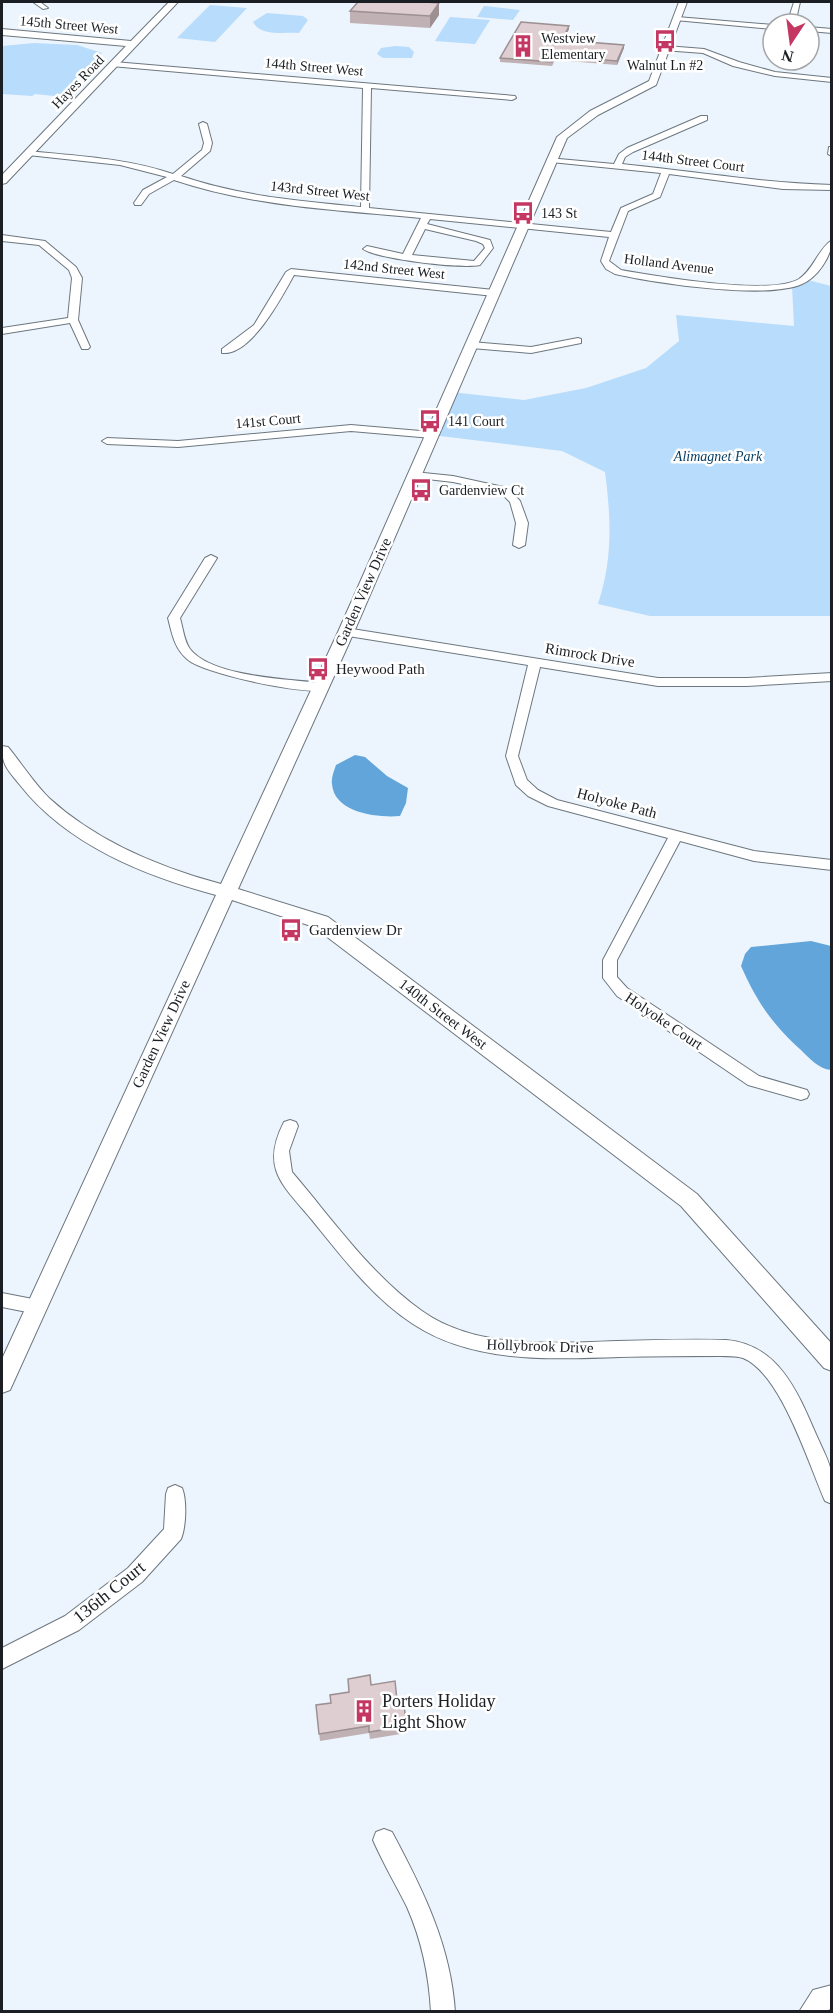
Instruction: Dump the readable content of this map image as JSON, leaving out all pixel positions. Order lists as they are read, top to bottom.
{
  "streets": {
    "street": [
      "145th Street West",
      "144th Street West",
      "Hayes Road",
      "144th Street Court",
      "143rd Street West",
      "Holland Avenue",
      "142nd Street West",
      "141st Court",
      "Garden View Drive",
      "Rimrock Drive",
      "Holyoke Path",
      "140th Street West",
      "Holyoke Court",
      "Hollybrook Drive",
      "136th Court"
    ]
  },
  "crossings": [
    ["145th Street West", "Hayes Road"],
    ["144th Street West", "Hayes Road"],
    ["Hayes Road", "143rd Street West"],
    ["144th Street Court", "Holland Avenue"],
    ["144th Street Court", "Garden View Drive"],
    ["143rd Street West", "Holland Avenue"],
    ["143rd Street West", "Garden View Drive"],
    ["142nd Street West", "Garden View Drive"],
    ["141st Court", "Garden View Drive"],
    ["Garden View Drive", "Rimrock Drive"],
    ["Garden View Drive", "140th Street West"],
    ["Rimrock Drive", "Holyoke Path"],
    ["Holyoke Path", "Holyoke Court"]
  ],
  "parks": ["Alimagnet Park"],
  "places": {
    "bus stop": [
      "Walnut Ln #2",
      "143 St",
      "141 Court",
      "Gardenview Ct",
      "Heywood Path",
      "Gardenview Dr"
    ],
    "building": ["Westview Elementary", "Porters Holiday Light Show"]
  },
  "north": "bottom"
}
